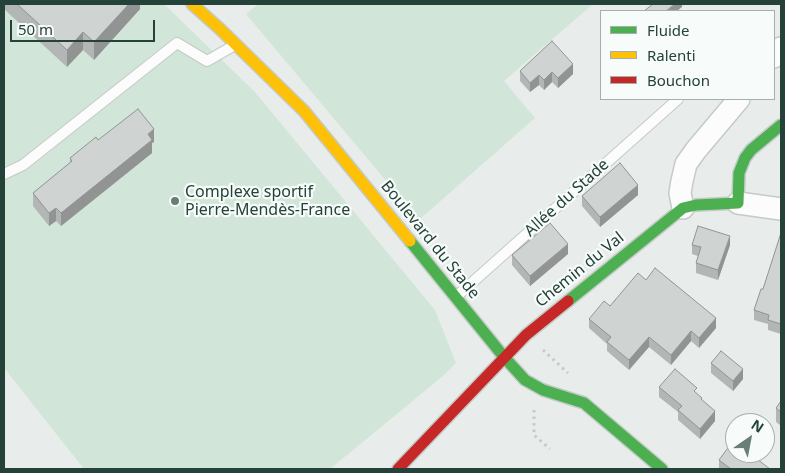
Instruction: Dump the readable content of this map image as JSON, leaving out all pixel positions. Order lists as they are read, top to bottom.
{
  "streets": {
    "street": ["Boulevard du Stade", "Chemin du Val"],
    "lane": ["Allée du Stade"]
  },
  "crossings": [
    ["Allée du Stade", "Boulevard du Stade"],
    ["Boulevard du Stade", "Chemin du Val"]
  ],
  "places": ["Complexe sportif Pierre-Mendès-France"],
  "legend": ["Fluide", "Ralenti", "Bouchon"],
  "scale_bar": "50 m",
  "north": "top right"
}
